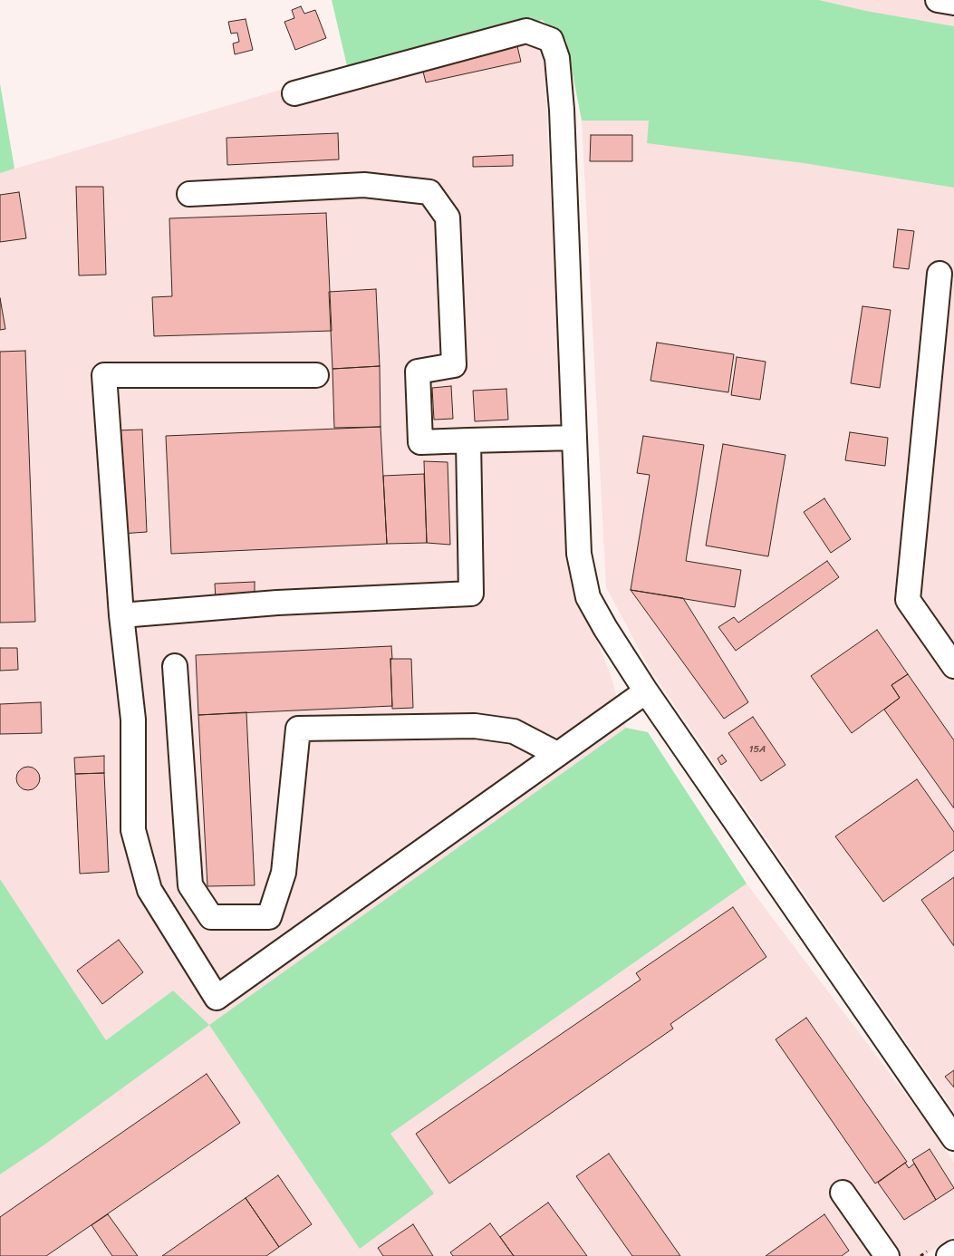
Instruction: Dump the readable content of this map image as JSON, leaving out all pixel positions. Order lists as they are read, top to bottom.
{
  "house_numbers": ["15A"]
}
